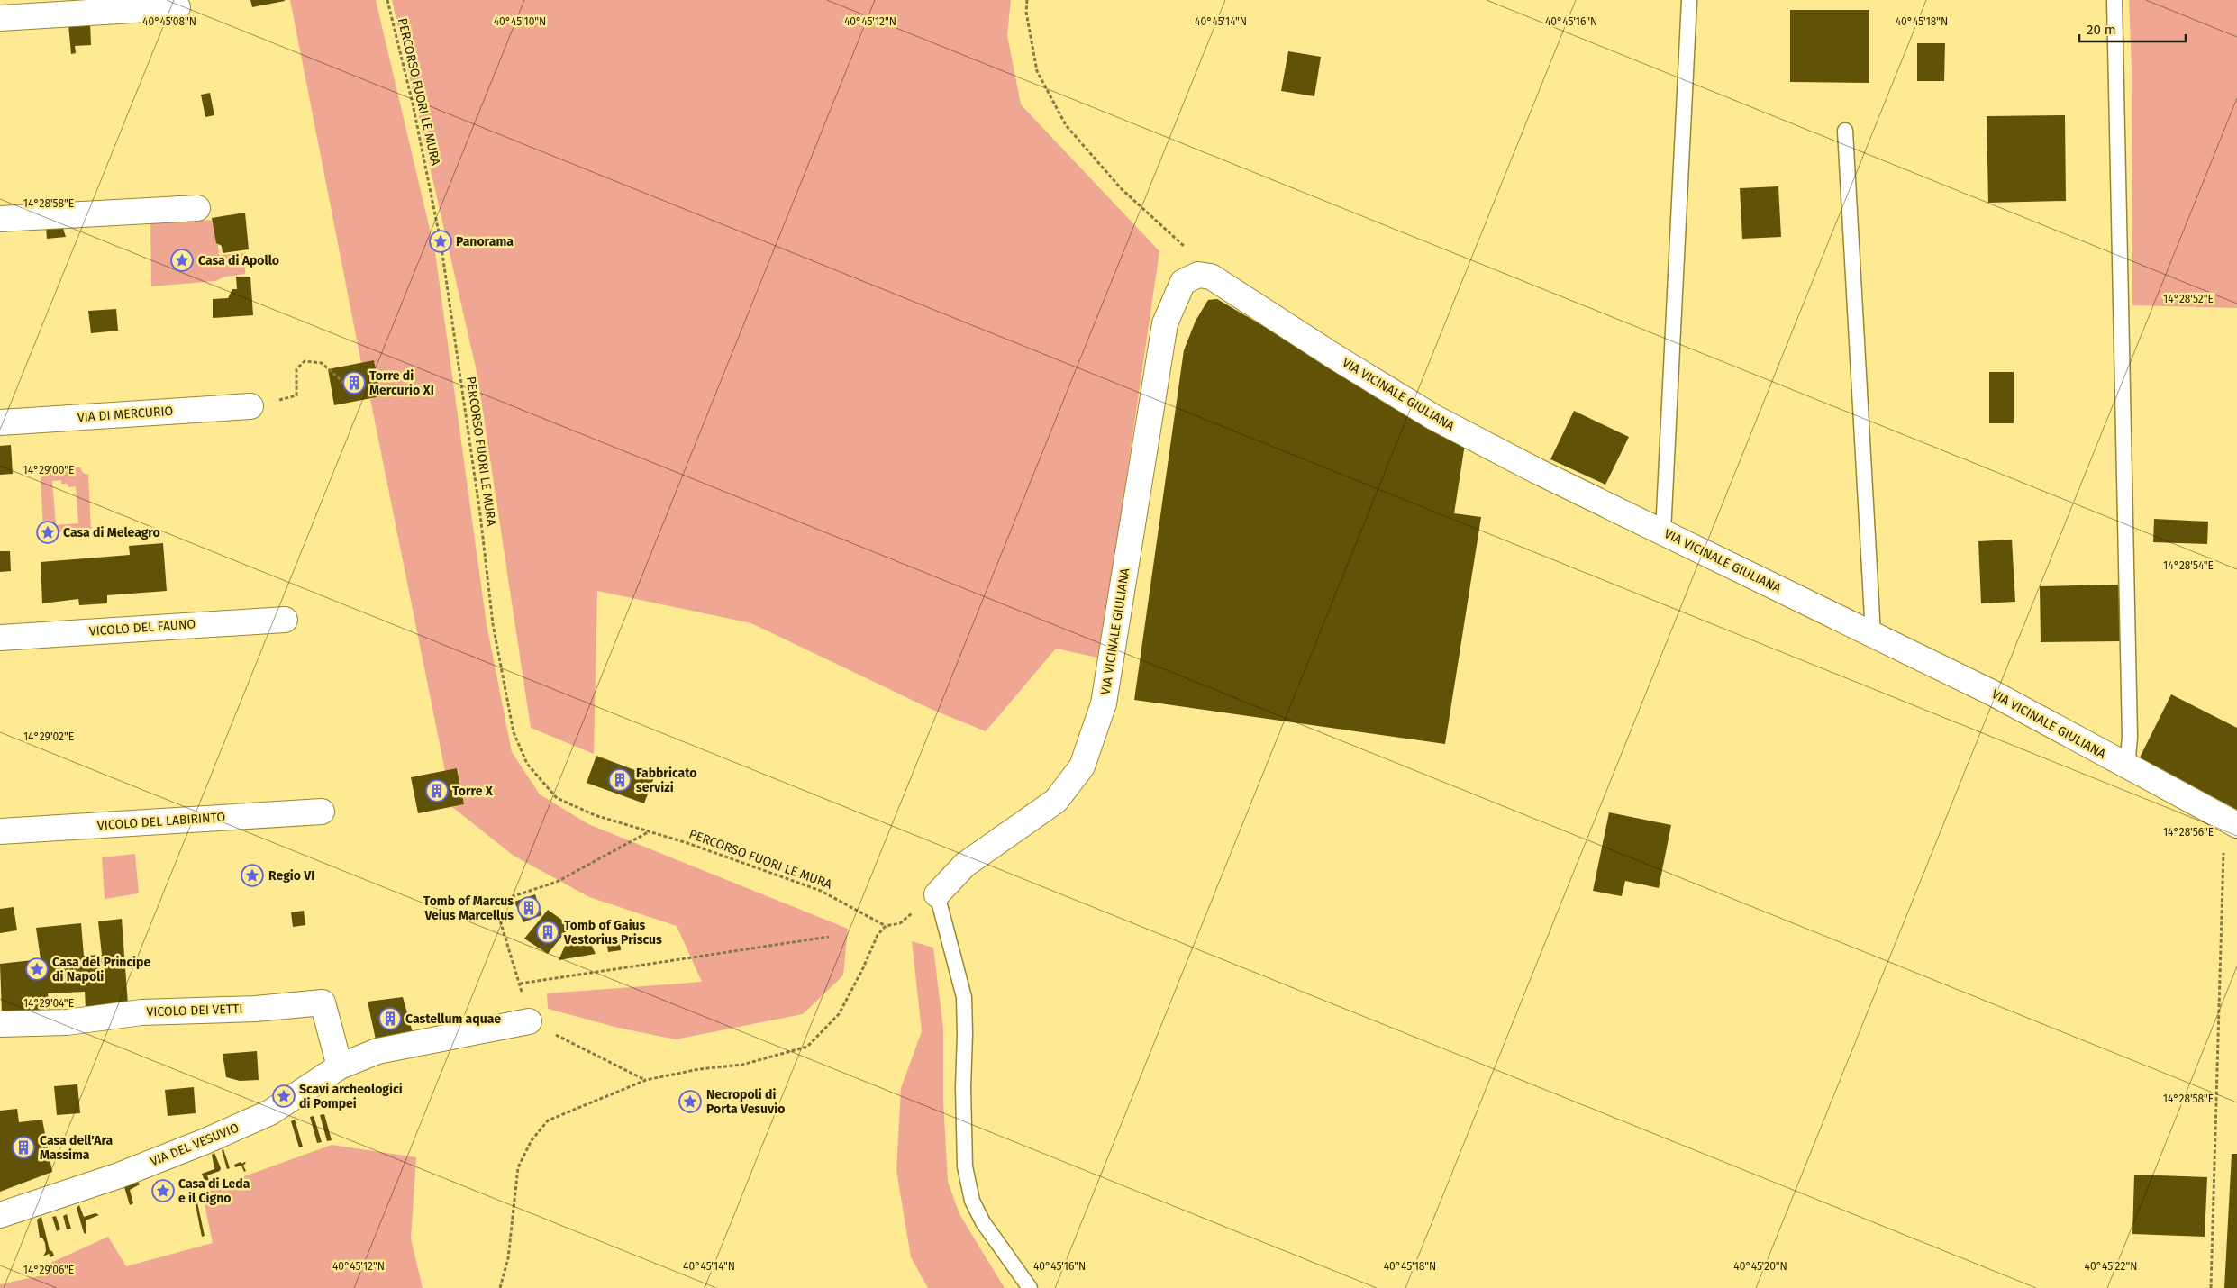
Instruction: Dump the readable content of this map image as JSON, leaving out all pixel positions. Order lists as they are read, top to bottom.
{
  "streets": {
    "street": [
      "VIA VICINALE GIULIANA",
      "VIA DI MERCURIO",
      "VICOLO DEL FAUNO",
      "VICOLO DEL LABIRINTO",
      "VICOLO DEI VETTI",
      "VIA DEL VESUVIO"
    ],
    "path": ["PERCORSO FUORI LE MURA"]
  },
  "crossings": [
    ["VICOLO DEI VETTI", "VIA DEL VESUVIO"]
  ],
  "places": {
    "place": [
      "Panorama",
      "Casa di Apollo",
      "Casa di Meleagro",
      "Regio VI",
      "Casa del Principe di Napoli",
      "Scavi archeologici di Pompei",
      "Necropoli di Porta Vesuvio",
      "Casa di Leda e il Cigno"
    ],
    "building": [
      "Torre di Mercurio XI",
      "Fabbricato servizi",
      "Torre X",
      "Tomb of Marcus Veius Marcellus",
      "Tomb of Gaius Vestorius Priscus",
      "Castellum aquae",
      "Casa dell'Ara Massima"
    ]
  },
  "scale_bar": "20 m",
  "coordinates": [
    "40°45'18\"N",
    "40°45'08\"N",
    "40°45'10\"N",
    "40°45'12\"N",
    "40°45'14\"N",
    "40°45'16\"N",
    "14°28'58\"E",
    "14°28'52\"E",
    "14°29'00\"E",
    "14°28'54\"E",
    "14°29'02\"E",
    "14°28'56\"E",
    "14°29'04\"E",
    "40°45'20\"N",
    "40°45'22\"N",
    "14°29'06\"E"
  ]
}
